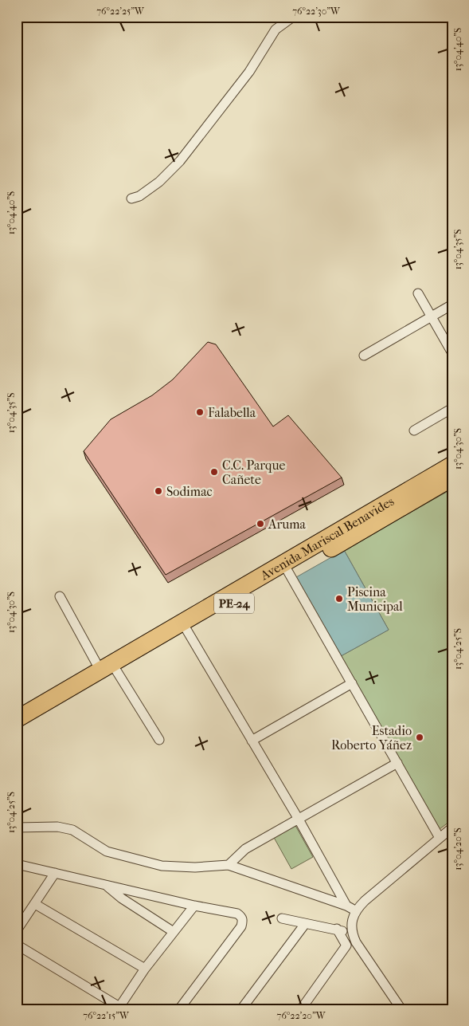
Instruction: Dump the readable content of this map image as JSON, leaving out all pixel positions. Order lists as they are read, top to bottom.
{
  "streets": {
    "highway": ["Avenida Mariscal Benavides", "PE-24"]
  },
  "places": [
    "Falabella",
    "C.C. Parque Cañete",
    "Sodimac",
    "Aruma",
    "Piscina Municipal",
    "Estadio Roberto Yáñez"
  ],
  "coordinates": [
    "76°22'25\"W",
    "76°22'30\"W",
    "13°04'40\"S",
    "13°04'35\"S",
    "13°04'30\"S",
    "13°04'25\"S",
    "13°04'20\"S",
    "76°22'15\"W",
    "76°22'20\"W"
  ]
}
